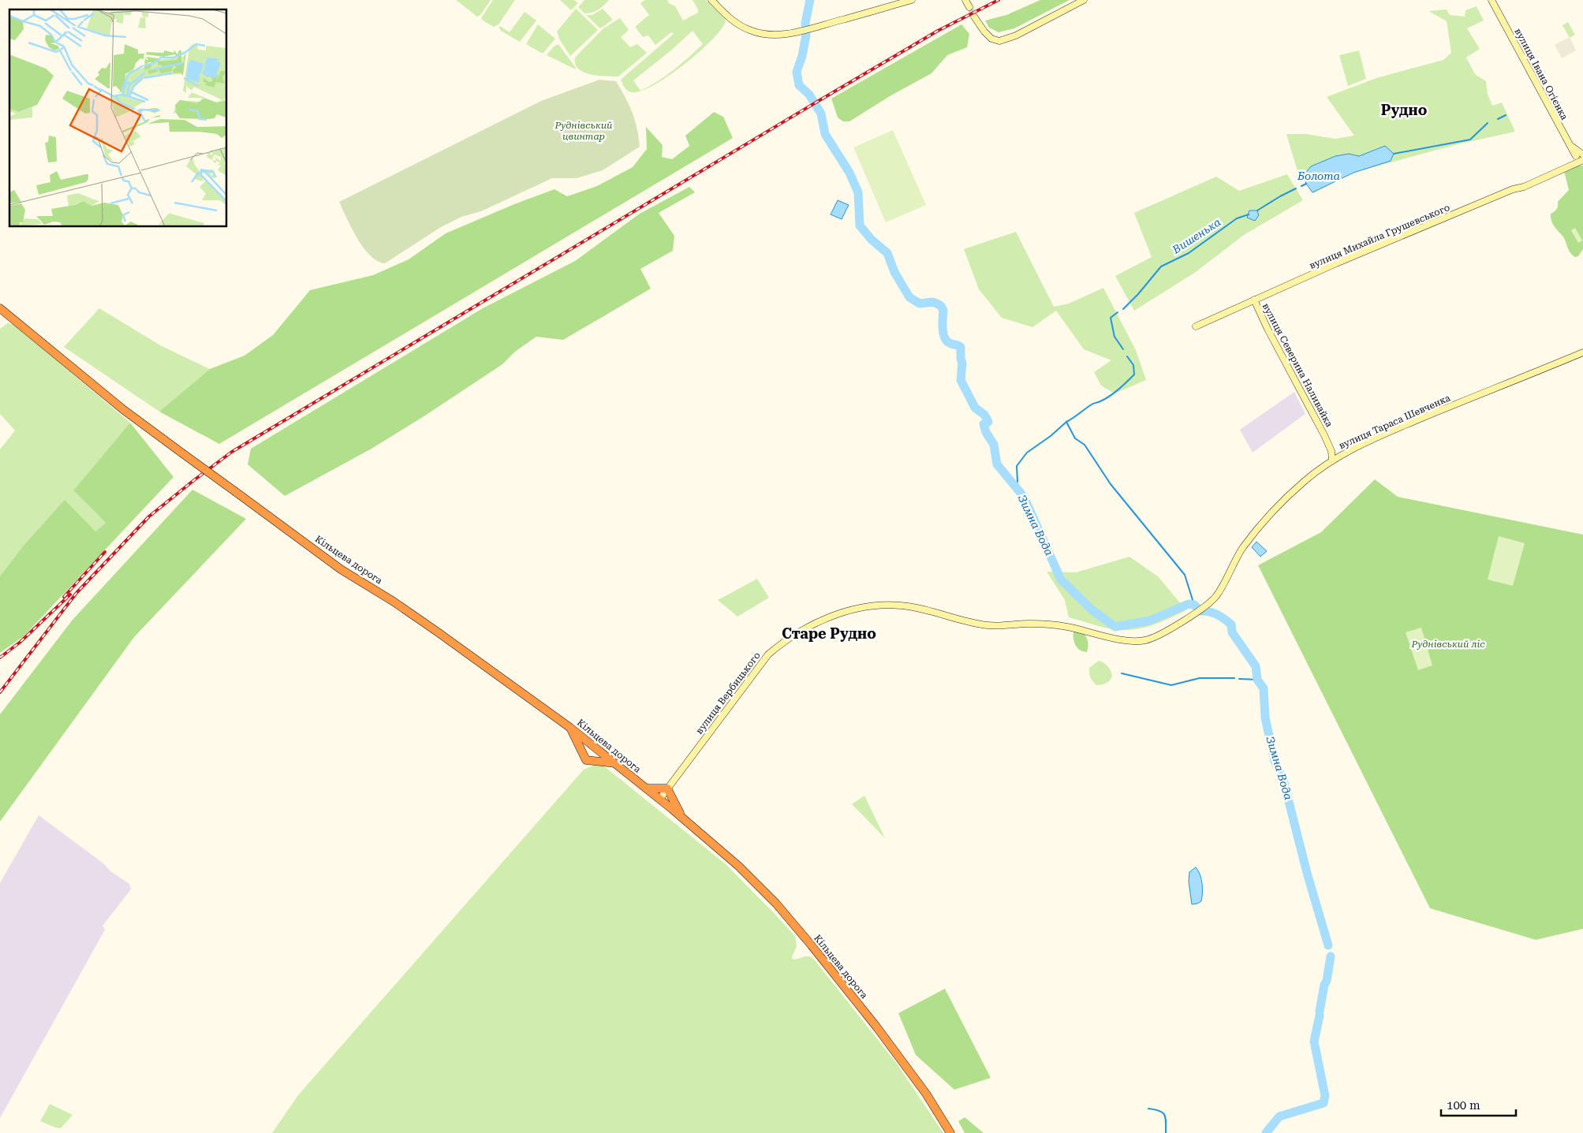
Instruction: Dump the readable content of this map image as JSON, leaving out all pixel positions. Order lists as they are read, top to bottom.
{
  "streets": {
    "highway": ["Кільцева дорога"],
    "street": [
      "вулиця Івана Огієнка",
      "вулиця Михайла Грушевського",
      "вулиця Северина Наливайка",
      "вулиця Тараса Шевченка",
      "вулиця Вербицького"
    ]
  },
  "crossings": [
    ["вулиця Івана Огієнка", "вулиця Михайла Грушевського"],
    ["вулиця Михайла Грушевського", "вулиця Северина Наливайка"],
    ["вулиця Северина Наливайка", "вулиця Тараса Шевченка"],
    ["вулиця Тараса Шевченка", "вулиця Вербицького"],
    ["Кільцева дорога", "вулиця Вербицького"]
  ],
  "districts": ["Рудно", "Старе Рудно"],
  "water": ["Болота", "Вишенька", "Зимна Вода"],
  "parks": ["Руднівський цвинтар", "Руднівський ліс"],
  "scale_bar": "100 m"
}
